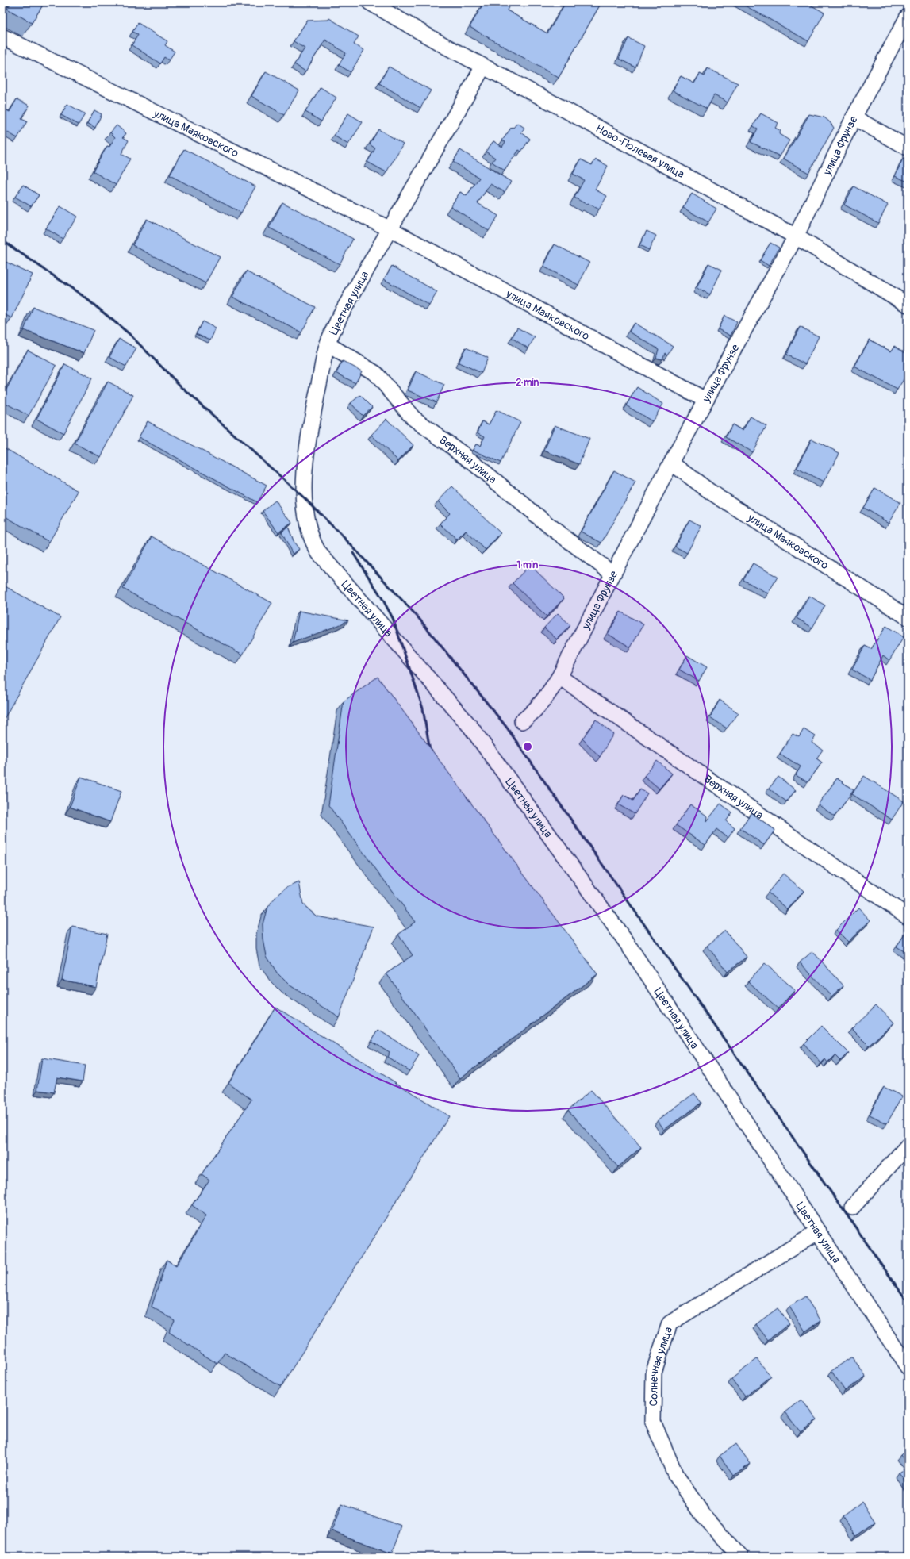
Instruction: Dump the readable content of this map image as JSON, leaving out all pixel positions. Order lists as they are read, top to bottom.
{
  "streets": {
    "street": [
      "улица Маяковского",
      "улица Фрунзе",
      "Ново-Полевая улица",
      "Цветная улица",
      "Верхняя улица",
      "Солнечная улица"
    ]
  },
  "crossings": [
    ["улица Маяковского", "улица Фрунзе"],
    ["улица Маяковского", "Цветная улица"],
    ["улица Фрунзе", "Ново-Полевая улица"],
    ["улица Фрунзе", "Верхняя улица"],
    ["Цветная улица", "Верхняя улица"],
    ["Цветная улица", "Солнечная улица"]
  ],
  "rings": ["2 min", "1 min"]
}
